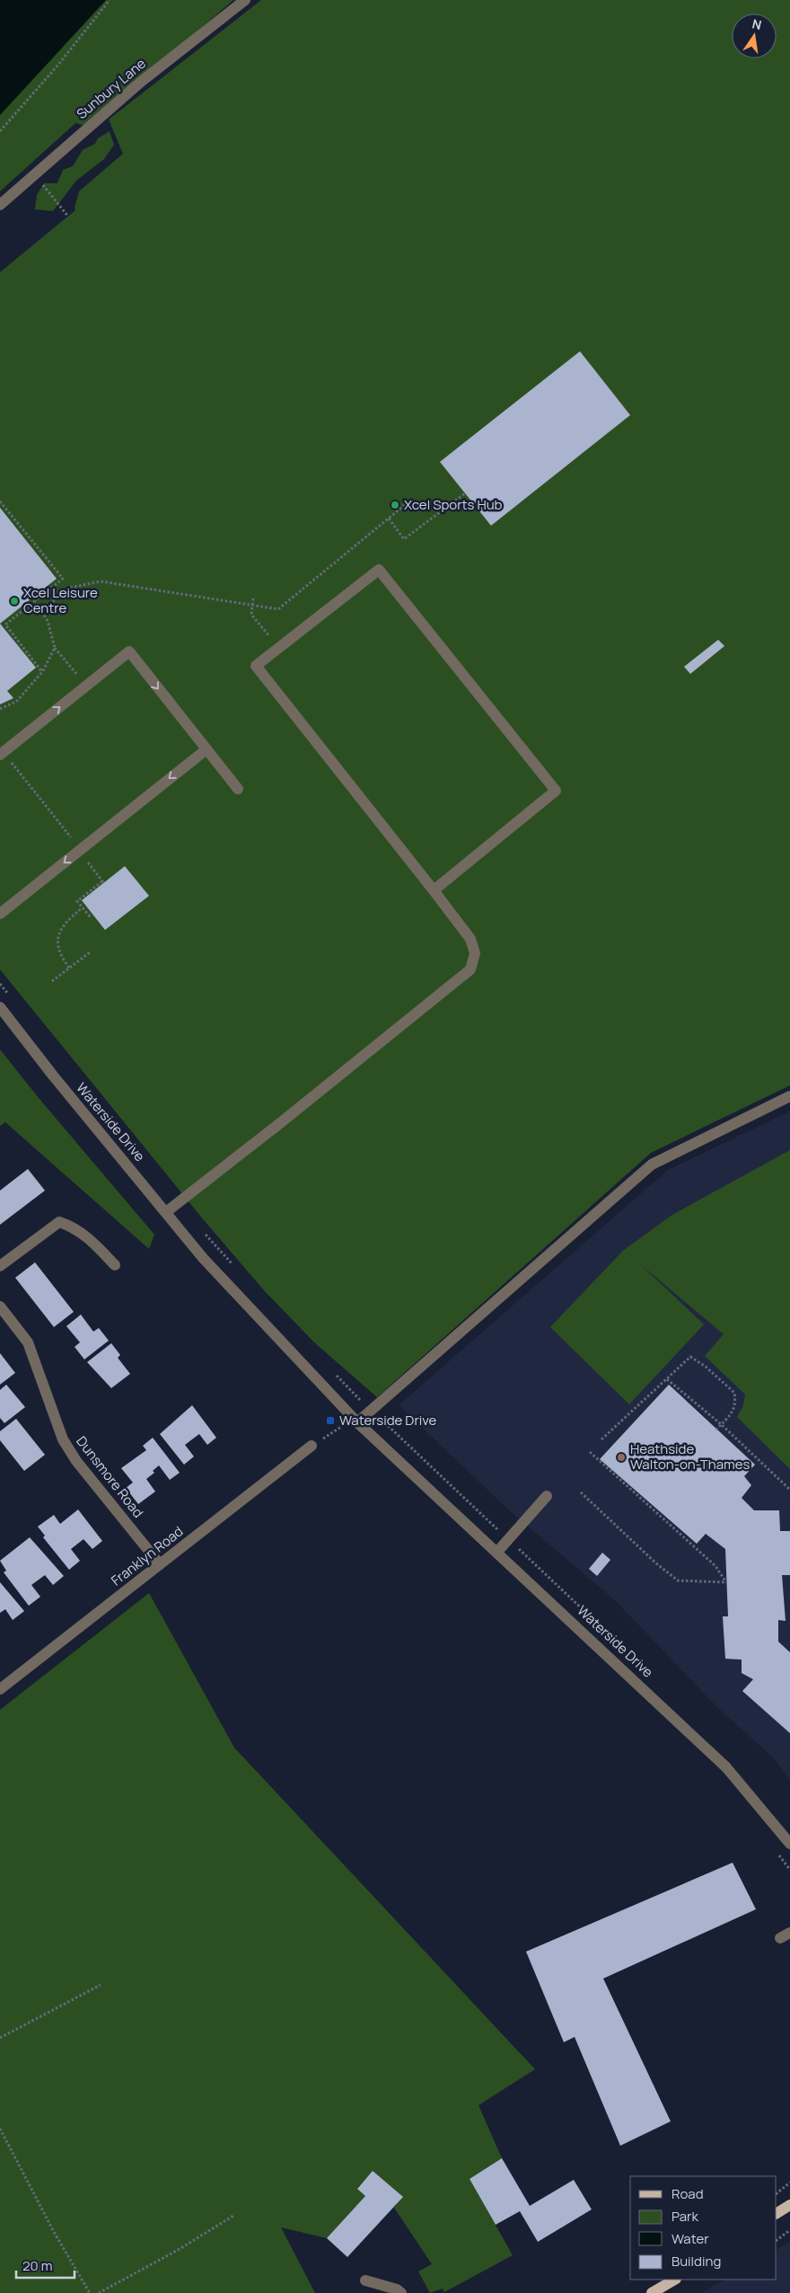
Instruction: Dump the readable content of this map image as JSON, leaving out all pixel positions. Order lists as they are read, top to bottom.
{
  "streets": {
    "street": [
      "Sunbury Lane",
      "Waterside Drive",
      "Dunsmore Road",
      "Franklyn Road"
    ]
  },
  "crossings": [
    ["Dunsmore Road", "Franklyn Road"]
  ],
  "places": {
    "other": ["Xcel Sports Hub", "Xcel Leisure Centre", "Heathside Walton-on-Thames"],
    "transit": ["Waterside Drive"]
  },
  "legend": [
    "Road",
    "Park",
    "Water",
    "Building"
  ],
  "scale_bar": "20 m",
  "north": "top"
}
